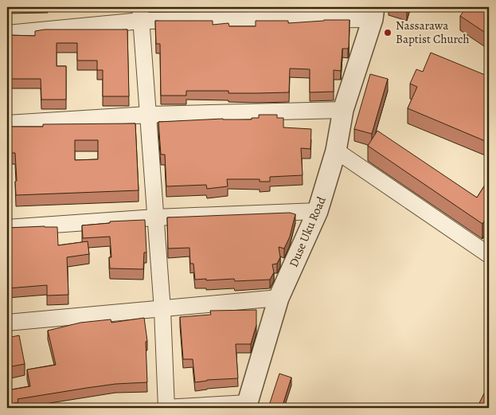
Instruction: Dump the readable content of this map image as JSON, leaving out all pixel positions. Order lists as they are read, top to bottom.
{
  "streets": {
    "street": ["Duse Uku Road"]
  },
  "places": ["Nassarawa Baptist Church"]
}
